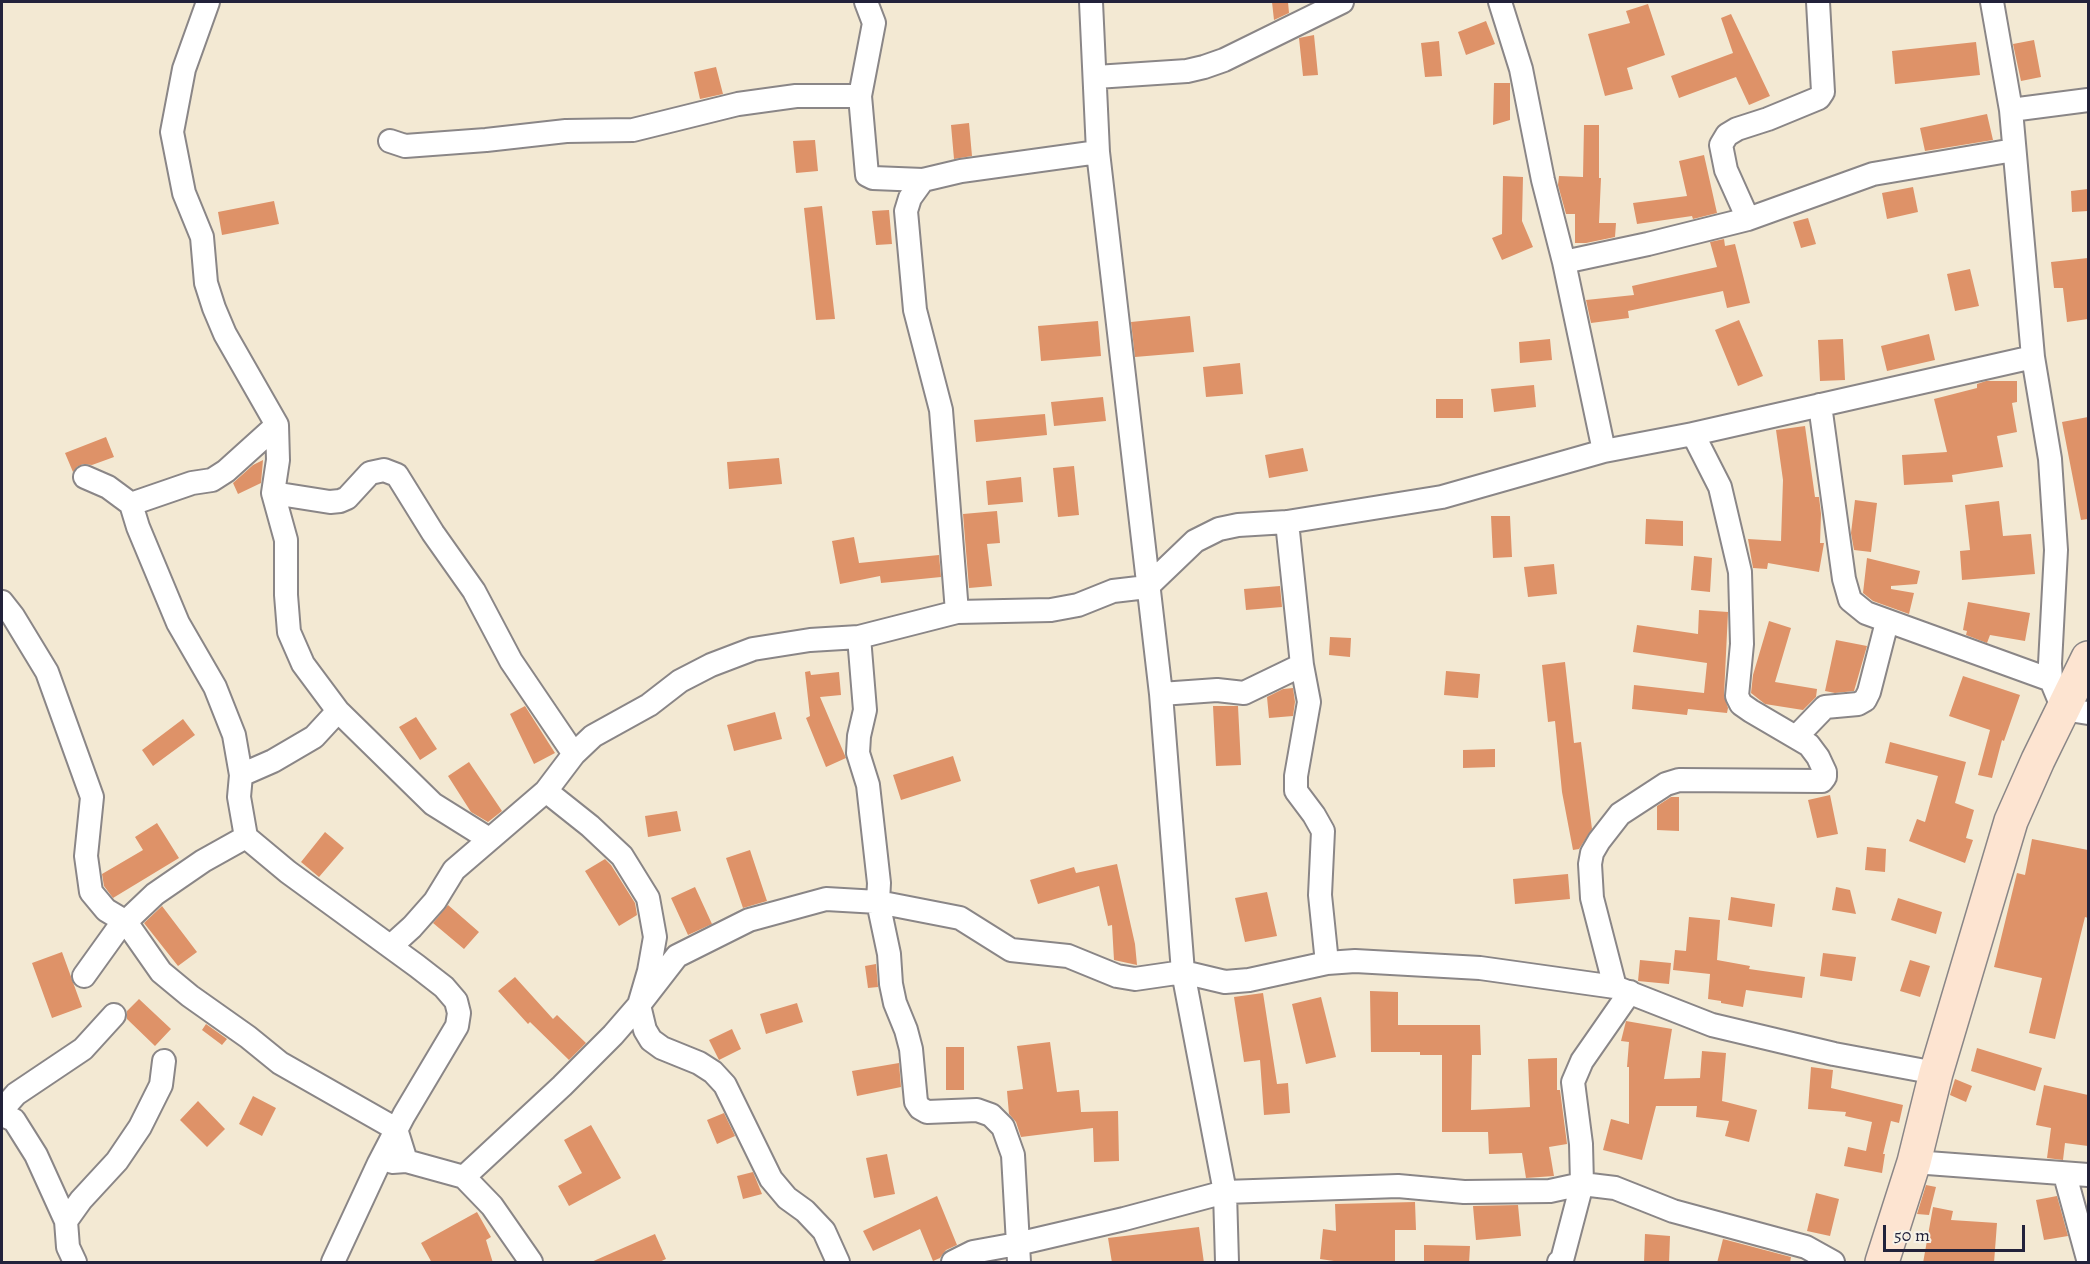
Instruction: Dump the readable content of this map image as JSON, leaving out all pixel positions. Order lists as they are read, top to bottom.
{
  "scale_bar": "50 m"
}
